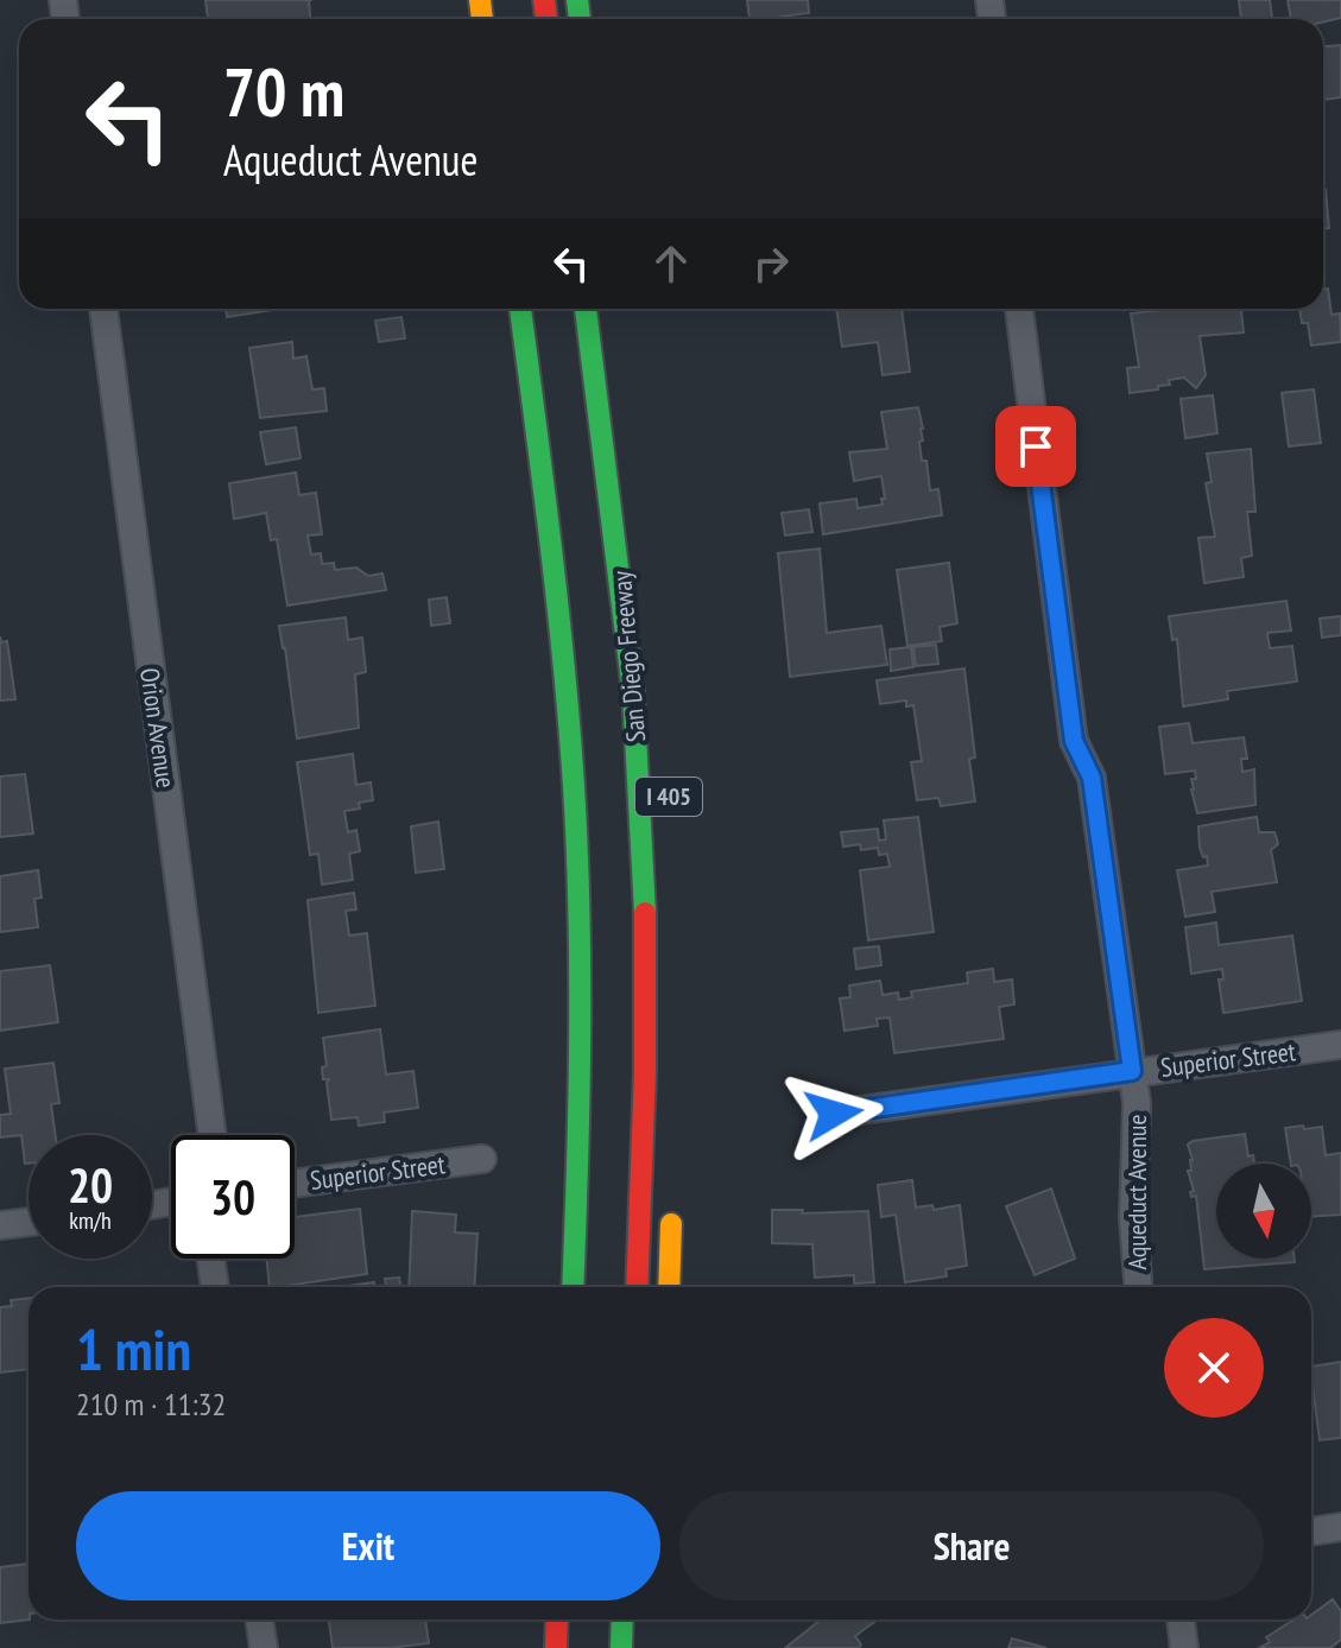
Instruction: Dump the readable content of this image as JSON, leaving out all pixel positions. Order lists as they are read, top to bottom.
{
  "streets": {
    "street": ["Orion Avenue", "Superior Street", "Aqueduct Avenue"]
  },
  "crossings": [
    ["Superior Street", "Aqueduct Avenue"]
  ],
  "north": "bottom",
  "page": {
    "turn": ["70 m", "Aqueduct Avenue"],
    "speed": "20 km/h",
    "limit": "30",
    "heading": ["1 min", "210 m · 11:32"],
    "buttons": ["Exit", "Share"]
  }
}
